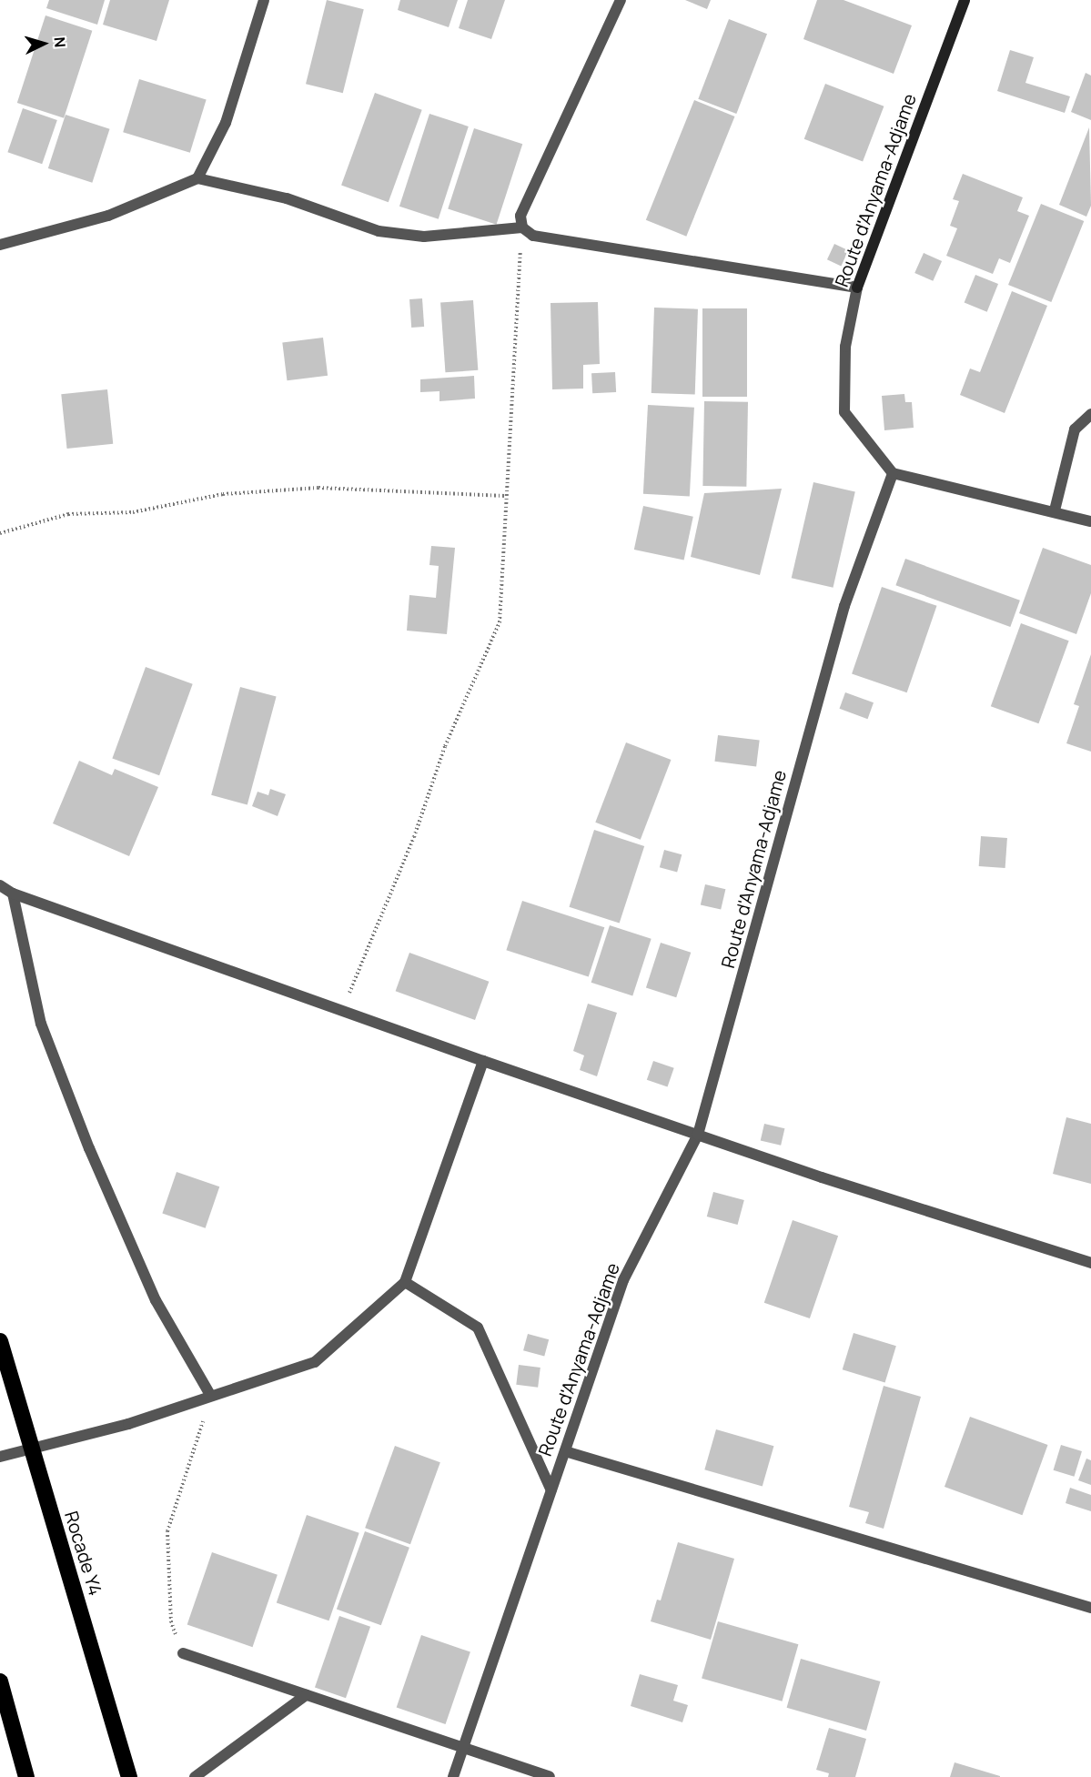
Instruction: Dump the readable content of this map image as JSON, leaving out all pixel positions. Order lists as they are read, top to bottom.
{
  "streets": {
    "highway": ["Rocade Y4"],
    "street": ["Route d'Anyama-Adjame"]
  },
  "north": "right"
}
